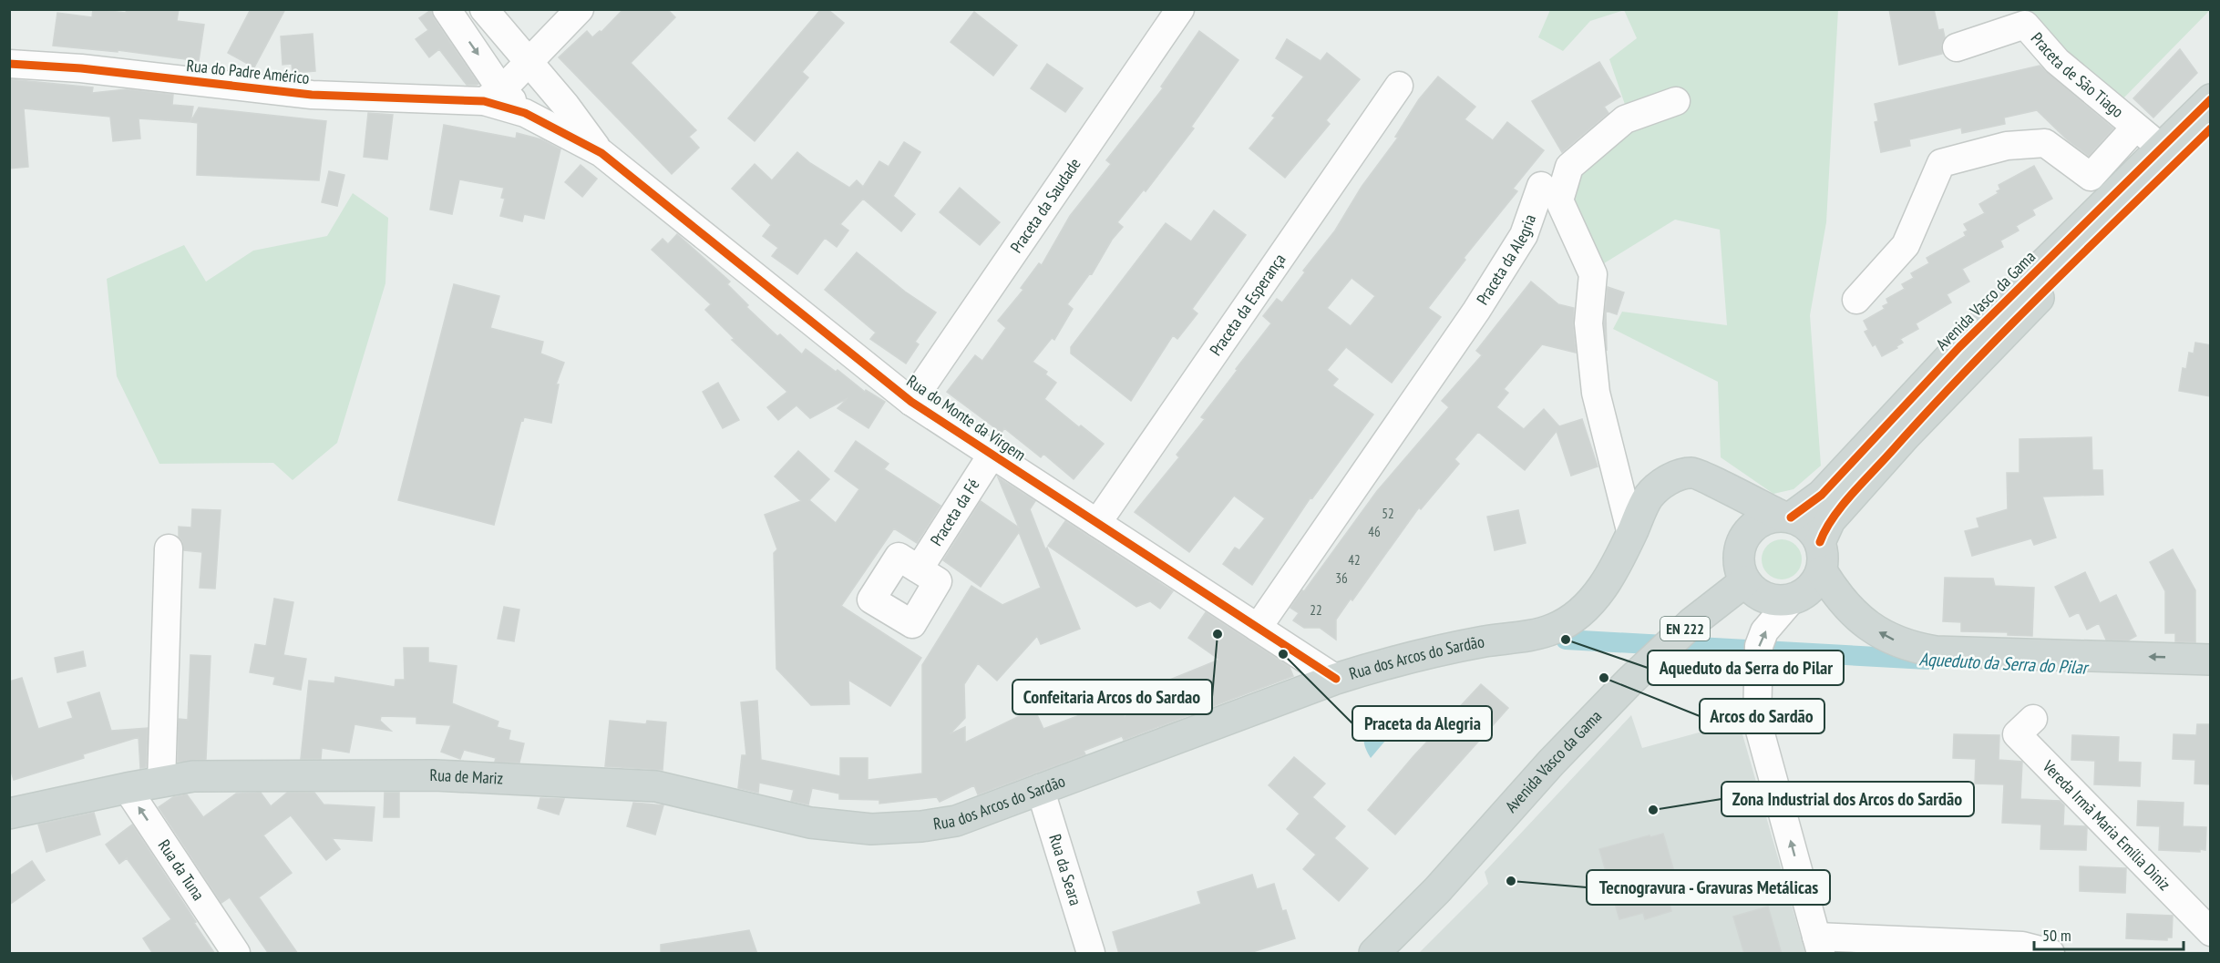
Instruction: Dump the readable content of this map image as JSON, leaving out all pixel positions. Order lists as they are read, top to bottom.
{
  "streets": {
    "main road": [
      "Avenida Vasco da Gama",
      "EN 222",
      "Rua dos Arcos do Sardão",
      "Rua de Mariz"
    ],
    "street": [
      "Rua do Padre Américo",
      "Praceta de São Tiago",
      "Praceta da Saudade",
      "Praceta da Alegria",
      "Praceta da Esperança",
      "Rua do Monte da Virgem",
      "Praceta da Fé",
      "Vereda Irmã Maria Emília Diniz",
      "Rua da Tuna",
      "Rua da Seara"
    ]
  },
  "crossings": [
    ["Praceta de São Tiago", "Avenida Vasco da Gama"],
    ["Praceta da Saudade", "Rua do Monte da Virgem"],
    ["Praceta da Alegria", "Rua do Monte da Virgem"],
    ["Praceta da Esperança", "Rua do Monte da Virgem"],
    ["Rua do Monte da Virgem", "Praceta da Fé"],
    ["Rua do Monte da Virgem", "Rua dos Arcos do Sardão"],
    ["Rua dos Arcos do Sardão", "Rua de Mariz"],
    ["Rua dos Arcos do Sardão", "Rua da Seara"],
    ["Rua de Mariz", "Rua da Tuna"]
  ],
  "one_way": ["Rua da Tuna"],
  "water": ["Aqueduto da Serra do Pilar"],
  "places": [
    "Confeitaria Arcos do Sardao",
    "Aqueduto da Serra do Pilar",
    "Praceta da Alegria",
    "Arcos do Sardão",
    "Zona Industrial dos Arcos do Sardão",
    "Tecnogravura - Gravuras Metálicas"
  ],
  "house_numbers": [
    "52",
    "46",
    "42",
    "36",
    "22"
  ],
  "scale_bar": "50 m"
}
